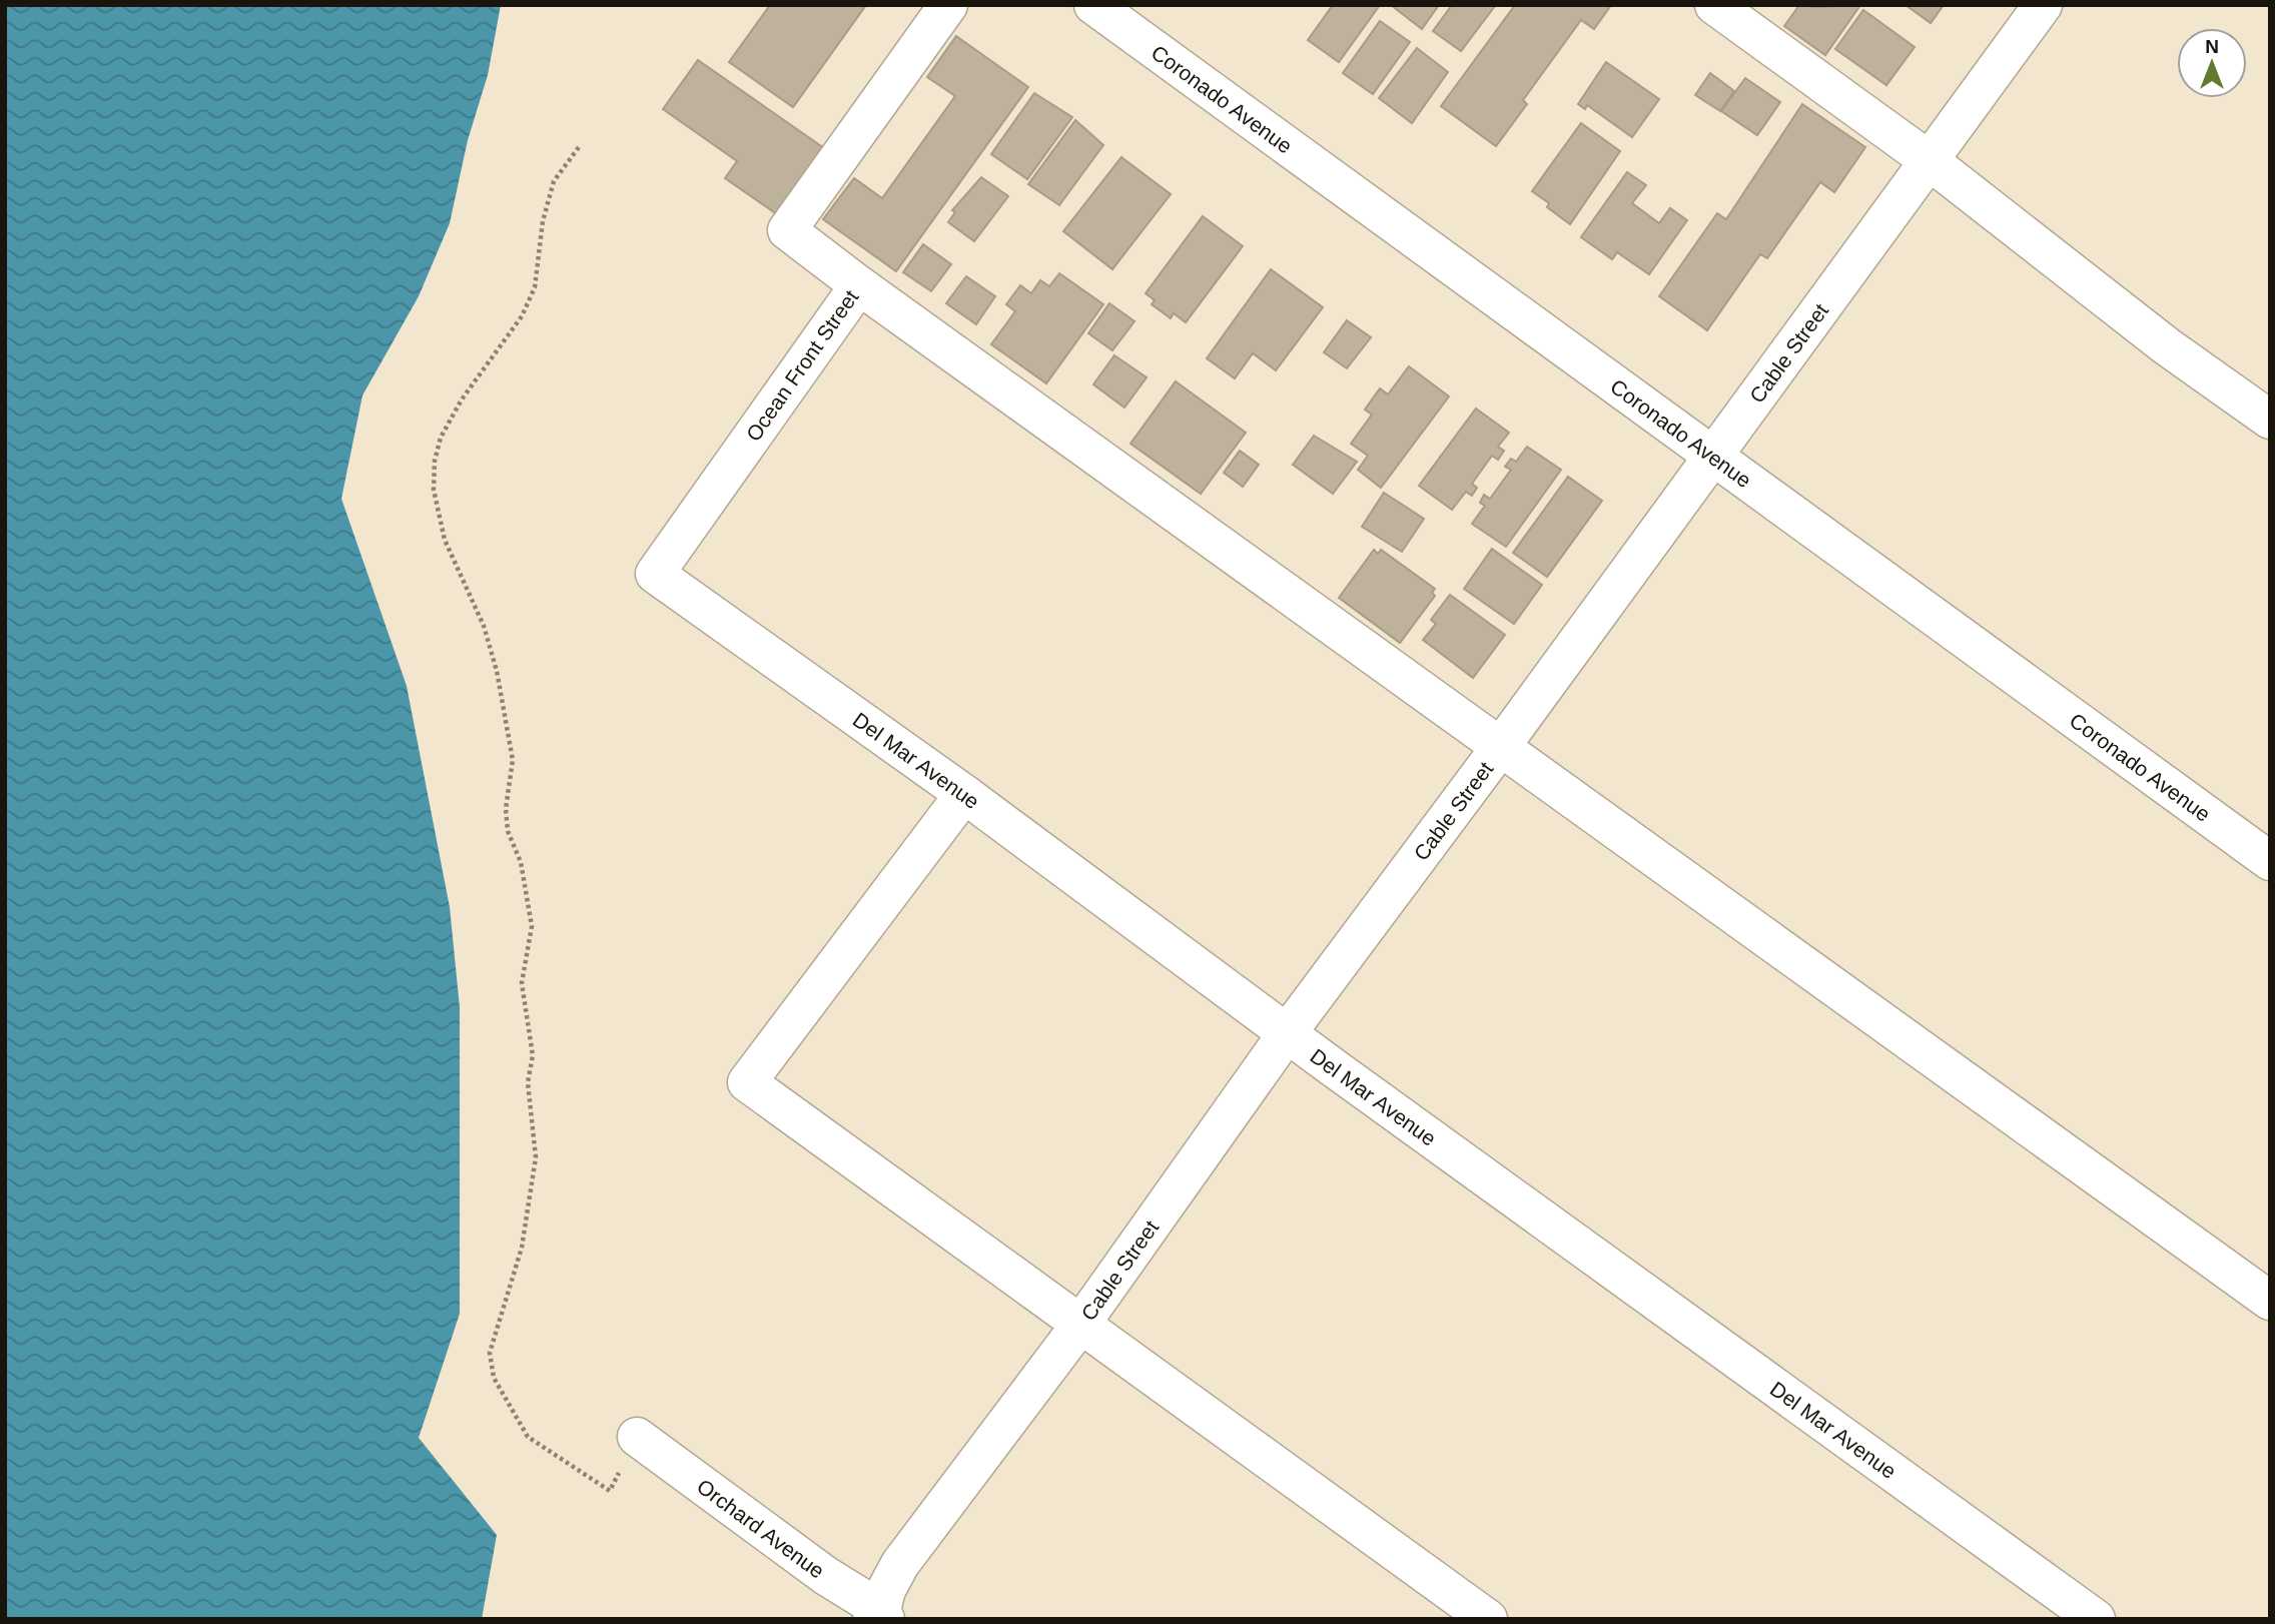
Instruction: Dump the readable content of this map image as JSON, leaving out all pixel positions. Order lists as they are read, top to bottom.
{
  "streets": {
    "street": [
      "Coronado Avenue",
      "Cable Street",
      "Ocean Front Street",
      "Del Mar Avenue",
      "Orchard Avenue"
    ]
  },
  "crossings": [
    ["Coronado Avenue", "Cable Street"],
    ["Cable Street", "Del Mar Avenue"],
    ["Cable Street", "Orchard Avenue"],
    ["Ocean Front Street", "Del Mar Avenue"]
  ],
  "north": "top"
}
